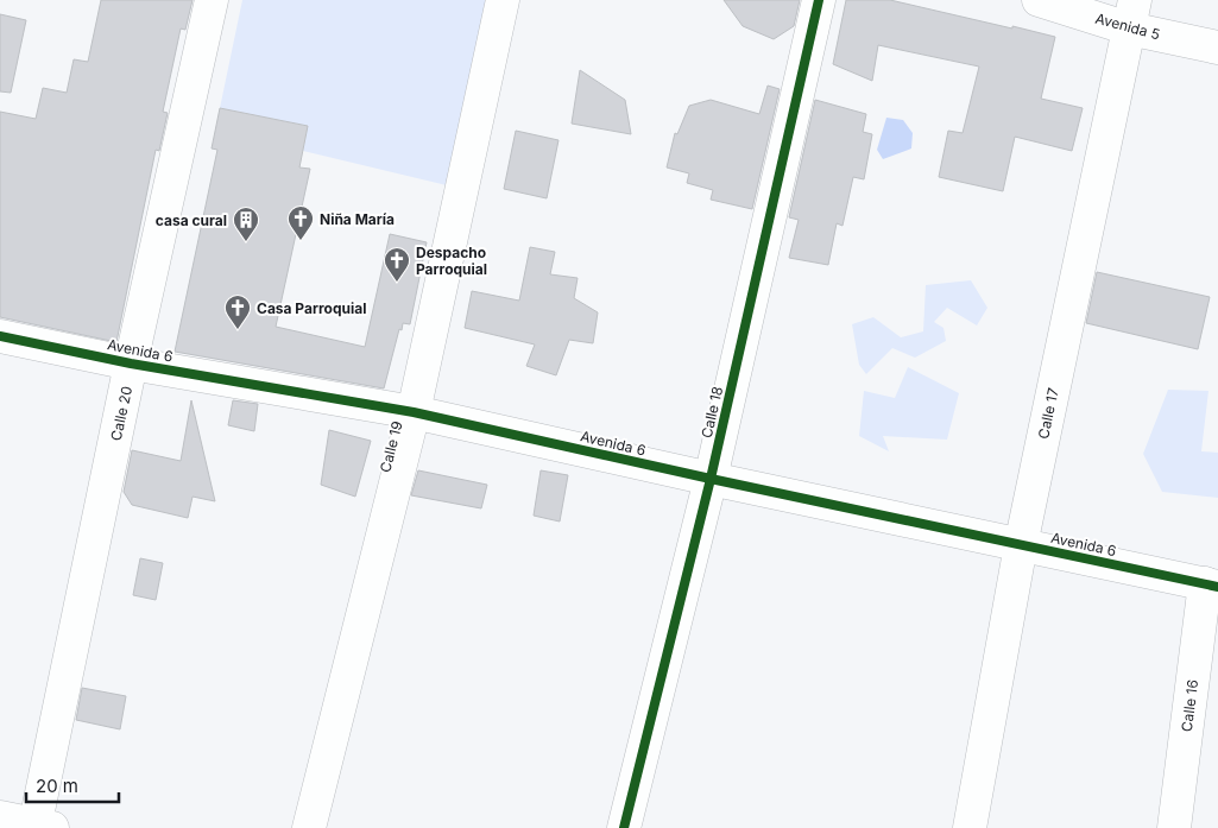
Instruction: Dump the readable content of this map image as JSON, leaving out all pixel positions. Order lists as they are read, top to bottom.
{
  "streets": {
    "street": [
      "Avenida 5",
      "Avenida 6",
      "Calle 18",
      "Calle 20",
      "Calle 17",
      "Calle 19",
      "Calle 16"
    ]
  },
  "crossings": [
    ["Avenida 5", "Calle 17"],
    ["Avenida 6", "Calle 18"],
    ["Avenida 6", "Calle 20"],
    ["Avenida 6", "Calle 17"],
    ["Avenida 6", "Calle 19"],
    ["Avenida 6", "Calle 16"]
  ],
  "places": {
    "church": ["Niña María", "Despacho Parroquial", "Casa Parroquial"],
    "building": ["casa cural"]
  },
  "scale_bar": "20 m"
}
